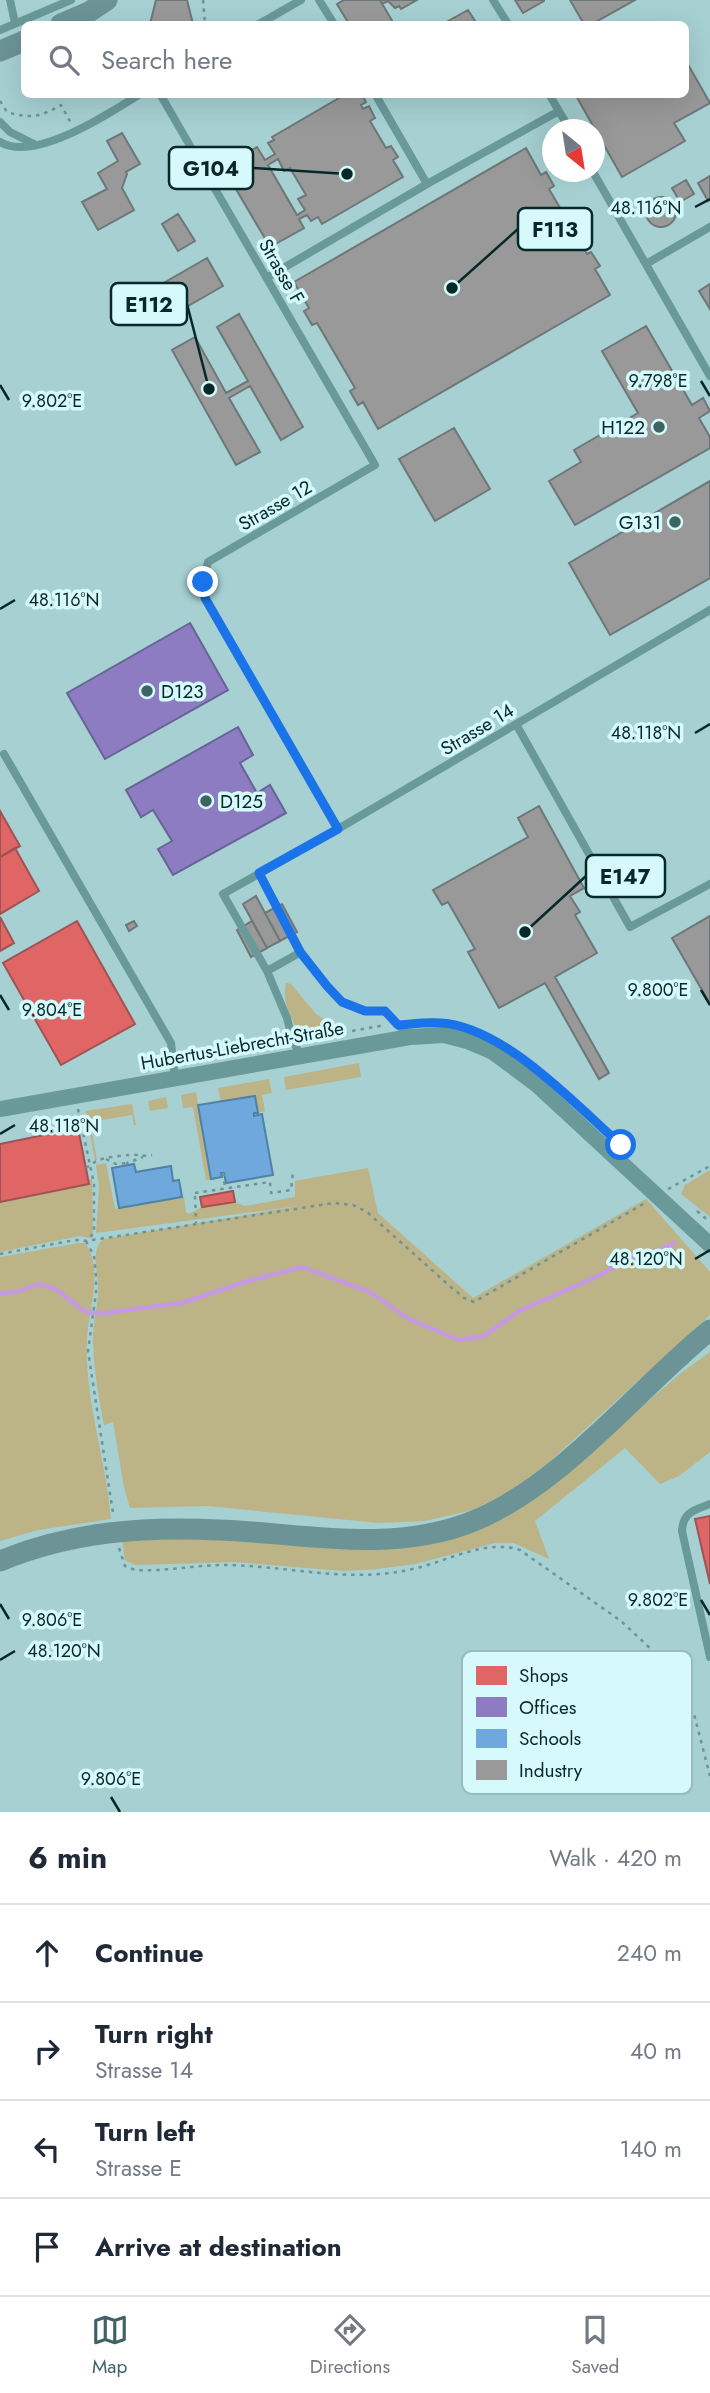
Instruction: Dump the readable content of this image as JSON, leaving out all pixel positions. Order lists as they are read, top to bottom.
{
  "streets": {
    "street": ["Hubertus-Liebrecht-Straße"],
    "lane": ["Strasse F", "Strasse 12", "Strasse 14"]
  },
  "crossings": [
    ["Strasse F", "Strasse 12"],
    ["Strasse 12", "Strasse 14"]
  ],
  "places": [
    "G104",
    "F113",
    "E112",
    "H122",
    "G131",
    "D123",
    "D125",
    "E147"
  ],
  "legend": [
    "Shops",
    "Offices",
    "Schools",
    "Industry"
  ],
  "north": "bottom right",
  "page": {
    "search": "Search here",
    "heading": ["6 min", "Walk · 420 m"],
    "list": [
      ["Continue", "240 m"],
      ["Turn right", "Strasse 14", "40 m"],
      ["Turn left", "Strasse E", "140 m"],
      "Arrive at destination"
    ],
    "nav": ["Map", "Directions", "Saved"]
  },
  "coordinates": [
    "48.116°N",
    "9.798°E",
    "9.802°E",
    "48.118°N",
    "9.800°E",
    "9.804°E",
    "48.120°N",
    "9.806°E"
  ]
}
